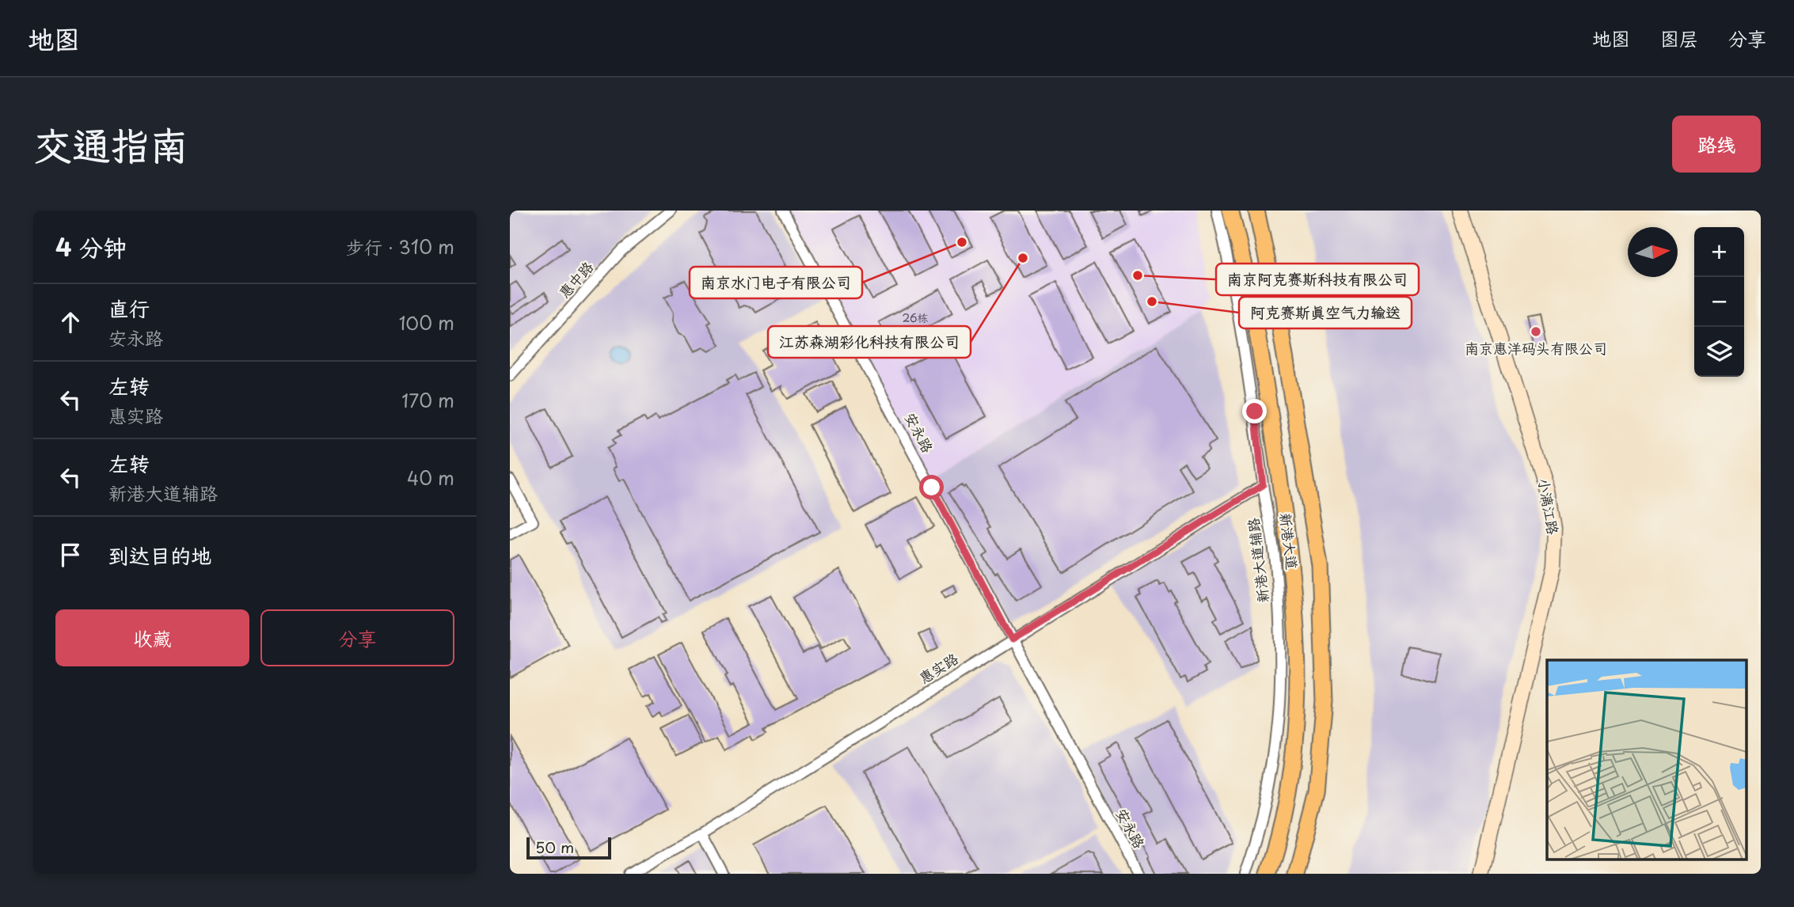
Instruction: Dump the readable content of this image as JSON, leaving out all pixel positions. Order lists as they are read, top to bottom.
{
  "streets": {
    "main road": ["新港大道"],
    "street": [
      "惠中路",
      "安永路",
      "小漓江路",
      "新港大道辅路",
      "惠实路"
    ]
  },
  "crossings": [
    ["安永路", "惠实路"],
    ["新港大道辅路", "惠实路"]
  ],
  "places": [
    "南京水门电子有限公司",
    "江苏森湖彩化科技有限公司",
    "南京阿克赛斯科技有限公司",
    "阿克赛斯真空气力输送",
    "南京惠洋码头有限公司"
  ],
  "house_numbers": ["26栋"],
  "scale_bar": "50 m",
  "north": "right",
  "page": {
    "header": "地图",
    "nav": ["地图", "图层", "分享"],
    "title": "交通指南",
    "buttons": [
      "路线",
      ["收藏", "分享"]
    ],
    "heading": ["4 分钟", "步行 · 310 m"],
    "map_buttons": ["+", "−"],
    "list": [
      ["直行", "安永路", "100 m"],
      ["左转", "惠实路", "170 m"],
      ["左转", "新港大道辅路", "40 m"],
      "到达目的地"
    ],
    "scale": "50 m"
  }
}
